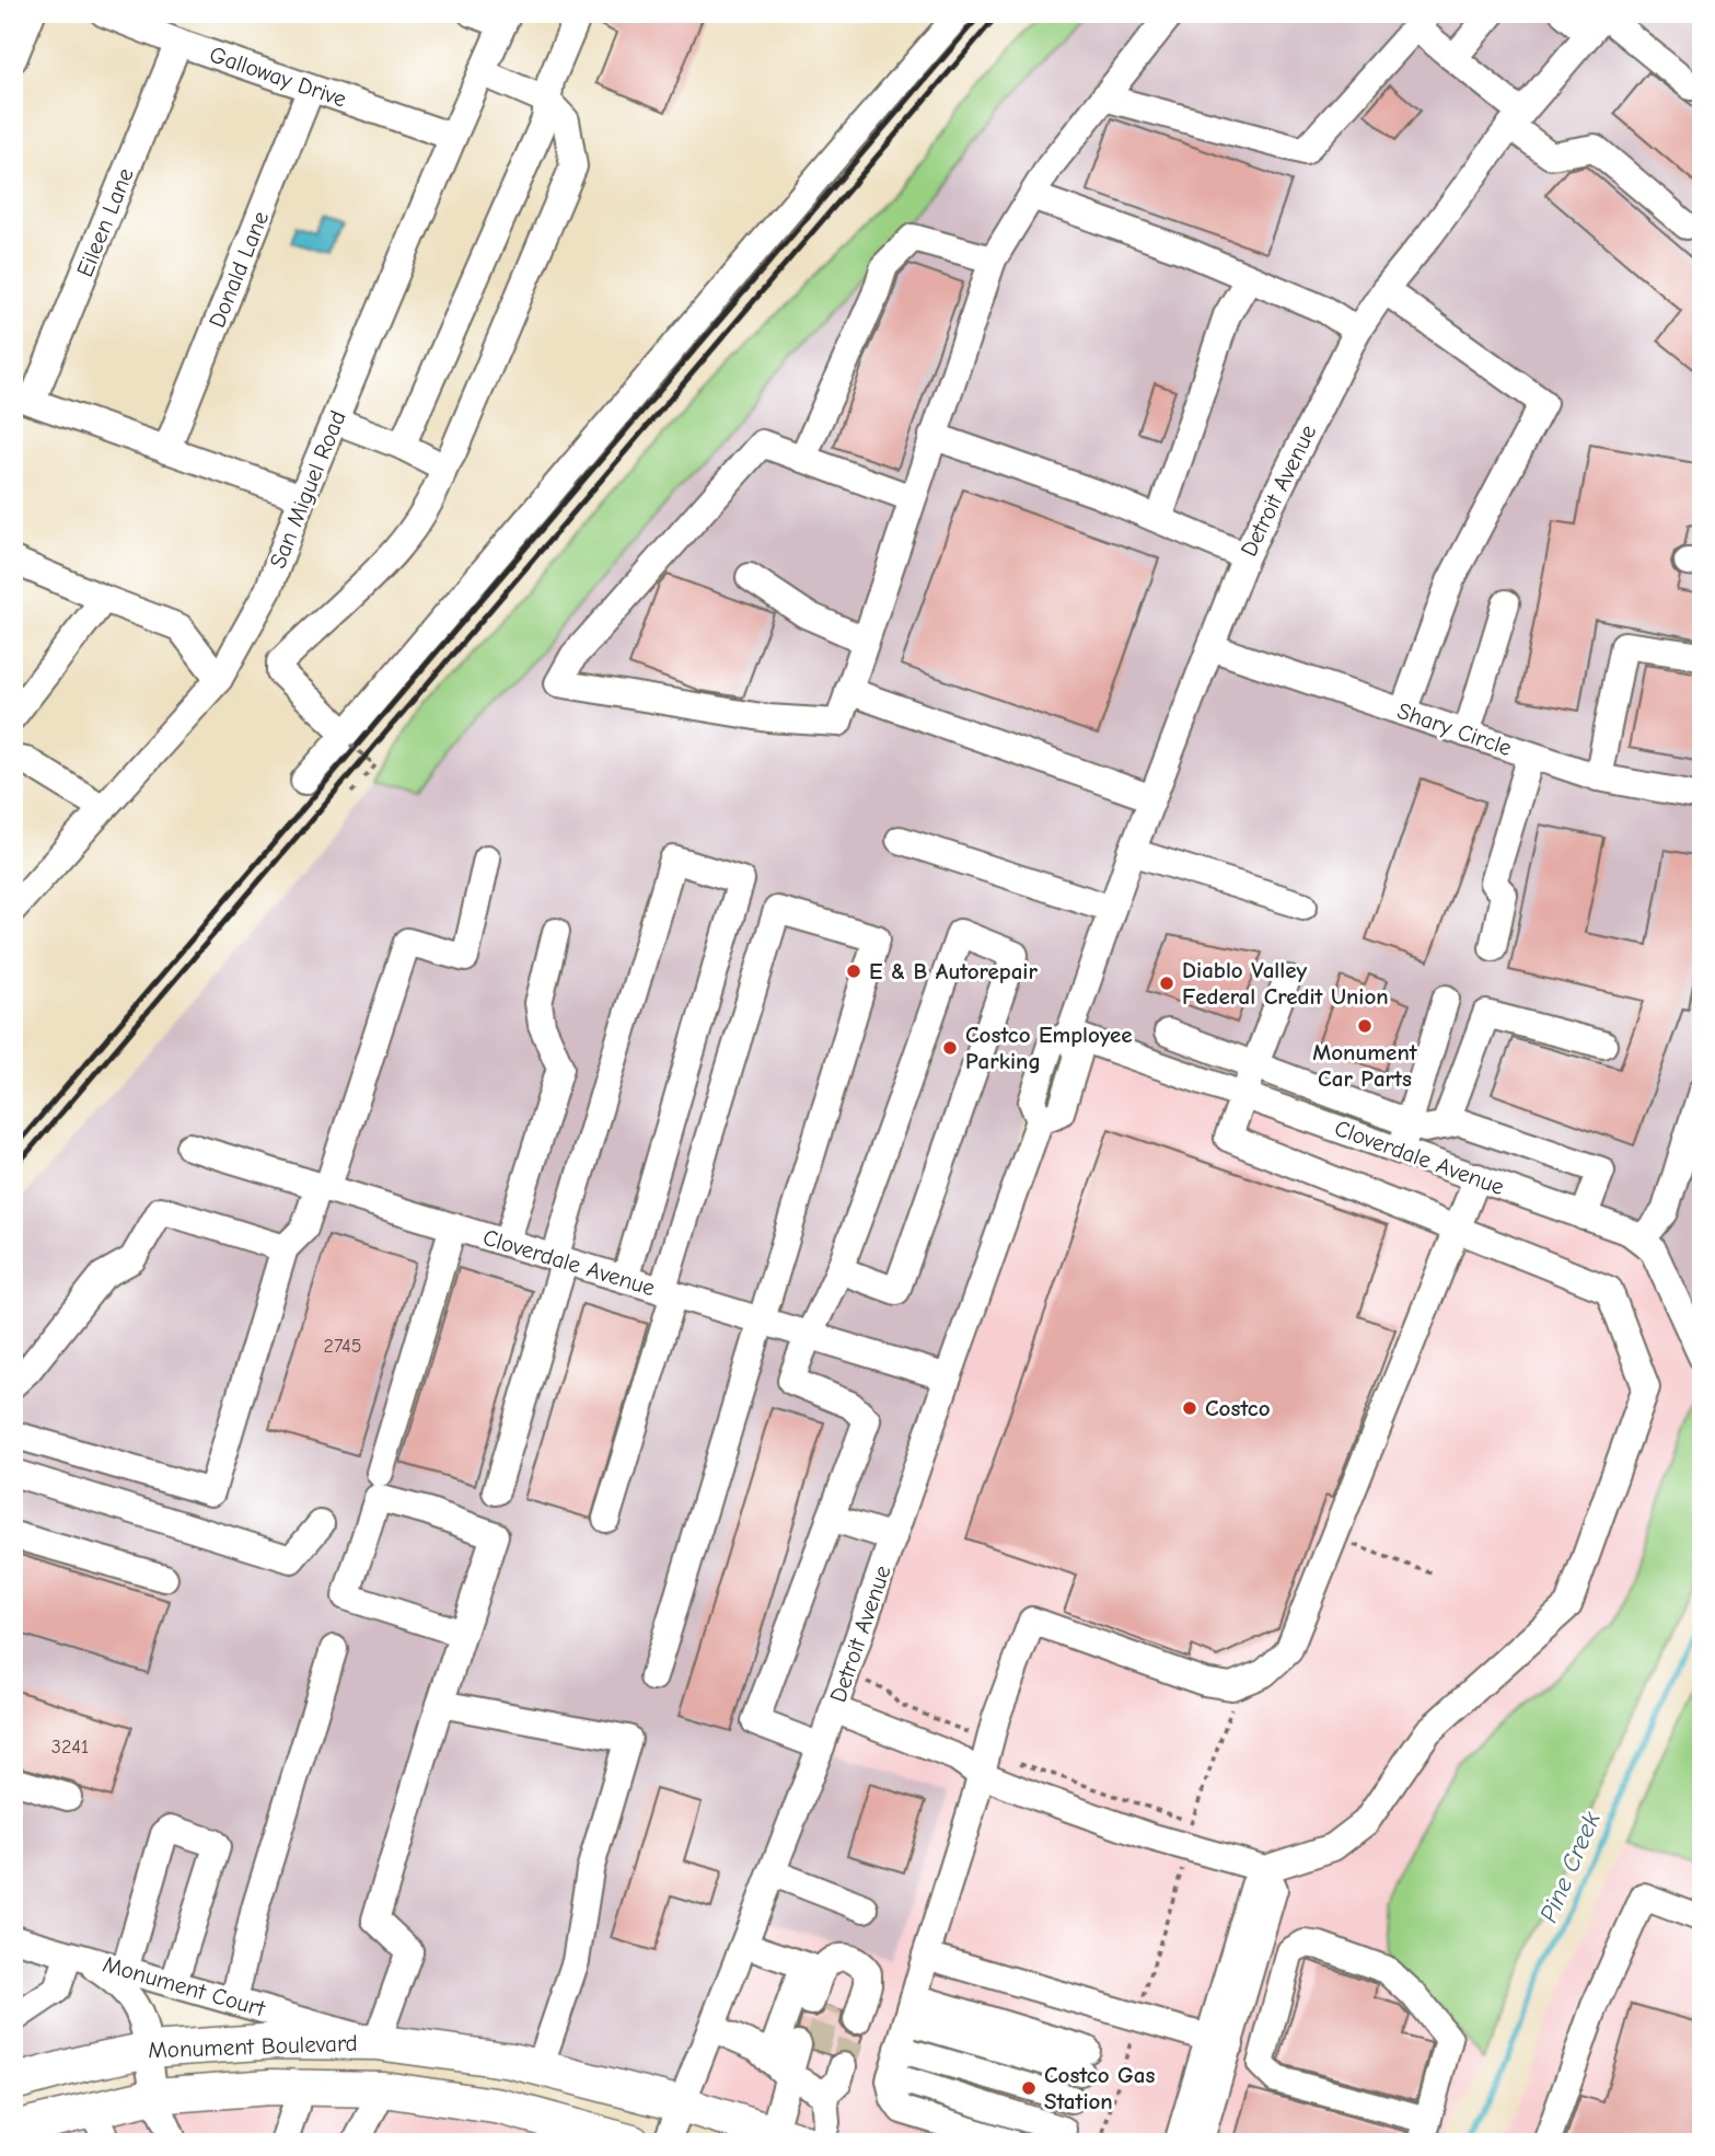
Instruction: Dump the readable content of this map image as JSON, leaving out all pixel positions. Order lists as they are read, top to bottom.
{
  "streets": {
    "main road": ["Monument Boulevard"],
    "street": [
      "Galloway Drive",
      "Eileen Lane",
      "Donald Lane",
      "San Miguel Road",
      "Detroit Avenue",
      "Shary Circle",
      "Cloverdale Avenue",
      "Monument Court"
    ]
  },
  "crossings": [
    ["Galloway Drive", "Eileen Lane"],
    ["Galloway Drive", "Donald Lane"],
    ["Galloway Drive", "San Miguel Road"],
    ["Detroit Avenue", "Shary Circle"],
    ["Detroit Avenue", "Cloverdale Avenue"],
    ["Detroit Avenue", "Monument Boulevard"],
    ["Monument Court", "Monument Boulevard"]
  ],
  "water": ["Pine Creek"],
  "places": [
    "E & B Autorepair",
    "Diablo Valley Federal Credit Union",
    "Monument Car Parts",
    "Costco Employee Parking",
    "Costco",
    "Costco Gas Station"
  ],
  "house_numbers": ["2745", "3241"]
}
